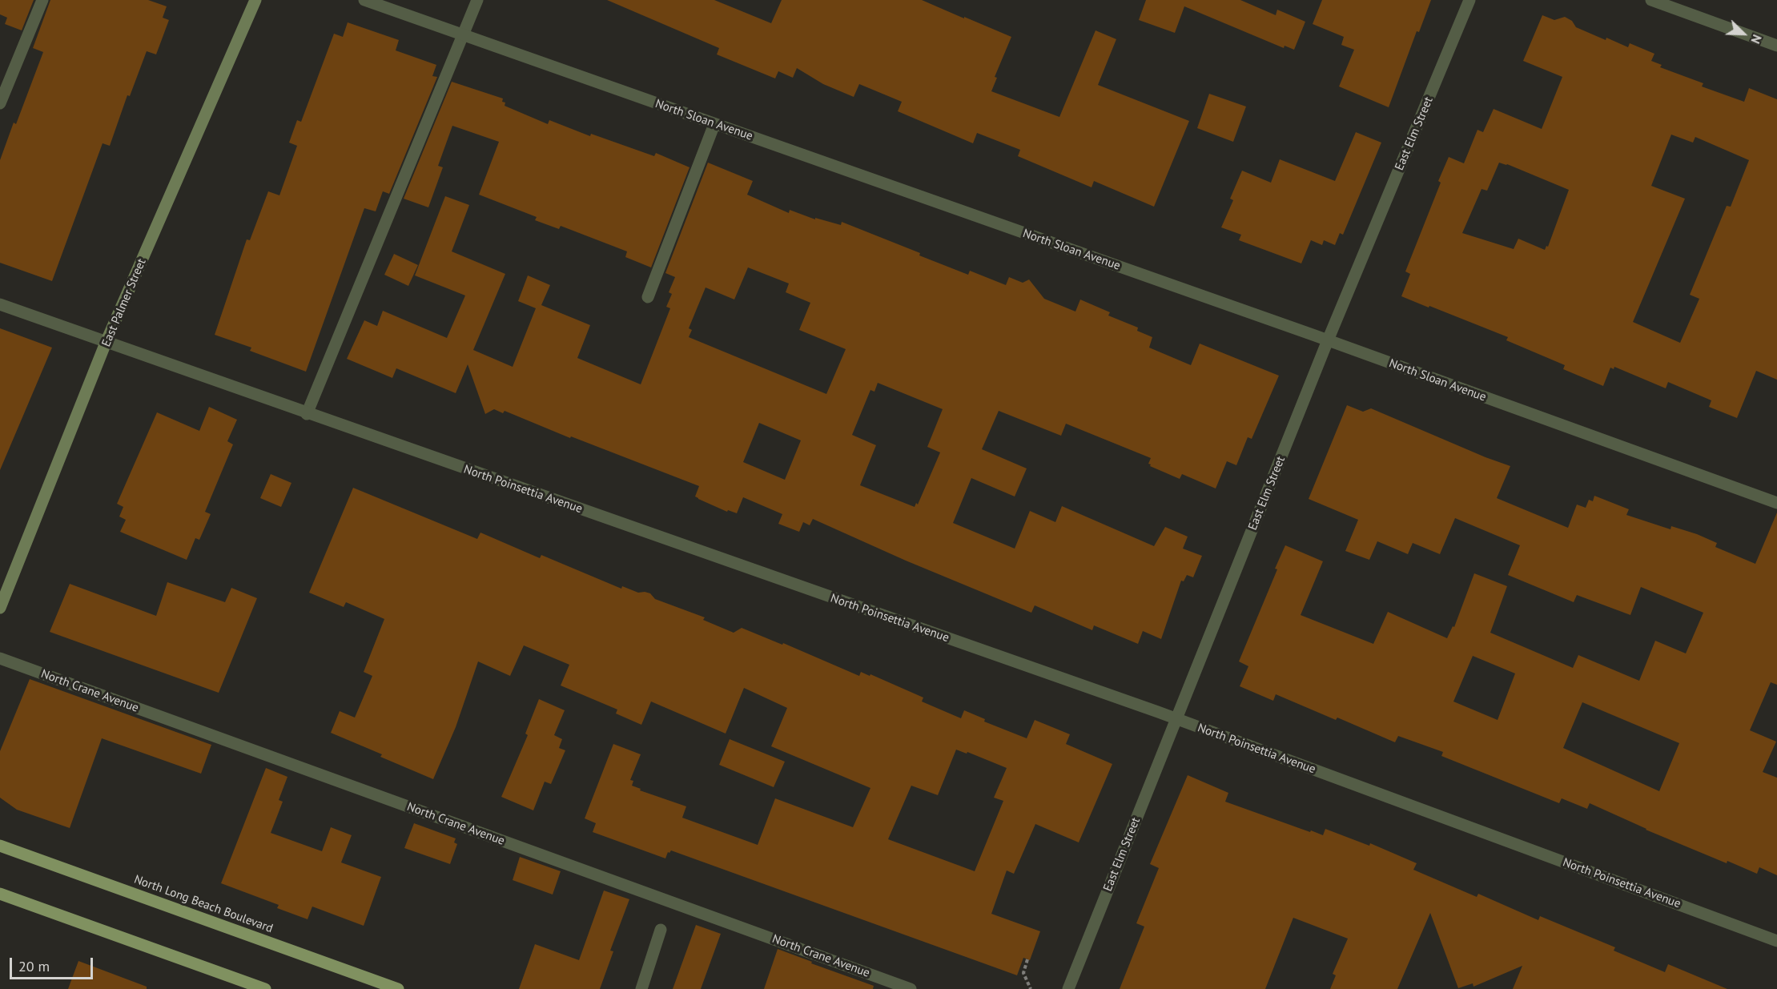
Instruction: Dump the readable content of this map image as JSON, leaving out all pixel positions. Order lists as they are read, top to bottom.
{
  "streets": {
    "main road": ["East Palmer Street", "North Long Beach Boulevard"],
    "street": [
      "North Sloan Avenue",
      "East Elm Street",
      "North Poinsettia Avenue",
      "North Crane Avenue"
    ]
  },
  "crossings": [
    ["North Sloan Avenue", "East Elm Street"],
    ["East Elm Street", "North Poinsettia Avenue"],
    ["East Palmer Street", "North Poinsettia Avenue"]
  ],
  "scale_bar": "20 m",
  "north": "bottom right"
}
